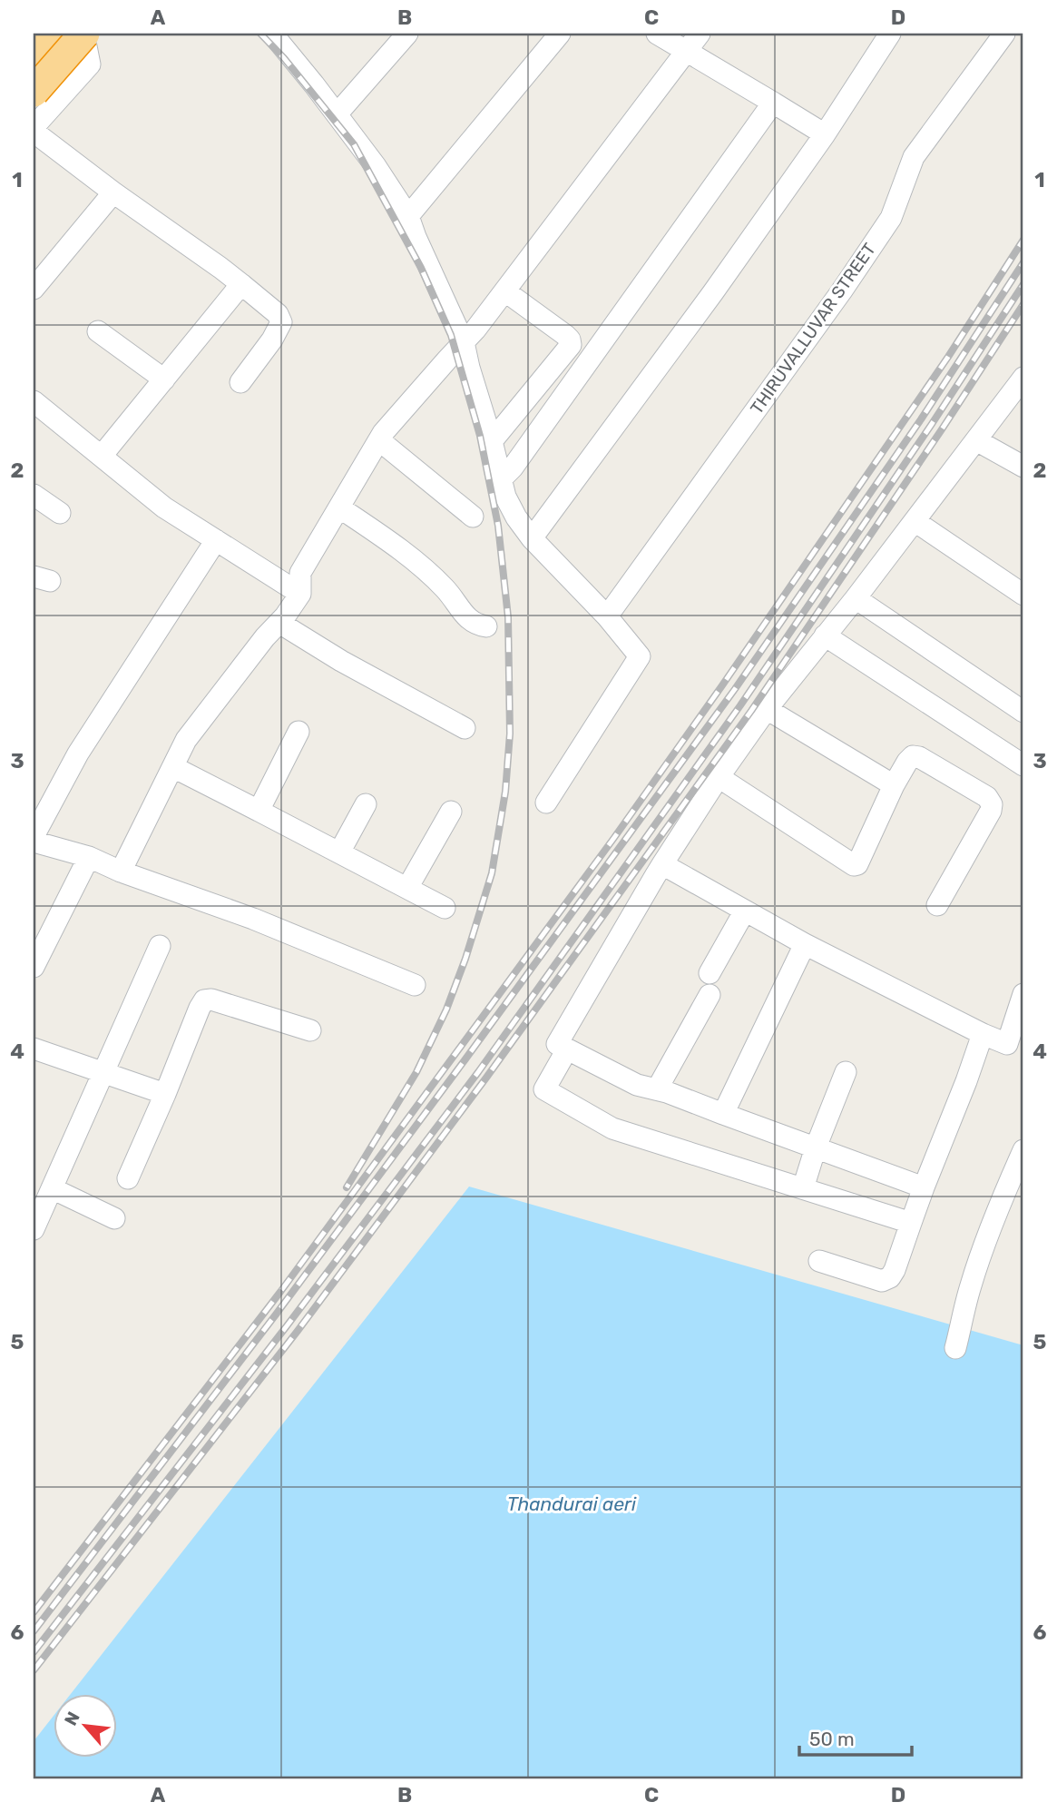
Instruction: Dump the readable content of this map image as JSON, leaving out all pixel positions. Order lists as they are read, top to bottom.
{
  "streets": {
    "street": ["THIRUVALLUVAR STREET"]
  },
  "water": ["Thandurai aeri"],
  "scale_bar": "50 m",
  "north": "top left",
  "grid": {
    "columns": [
      "A",
      "B",
      "C",
      "D"
    ],
    "rows": [
      "1",
      "2",
      "3",
      "4",
      "5",
      "6"
    ]
  }
}
